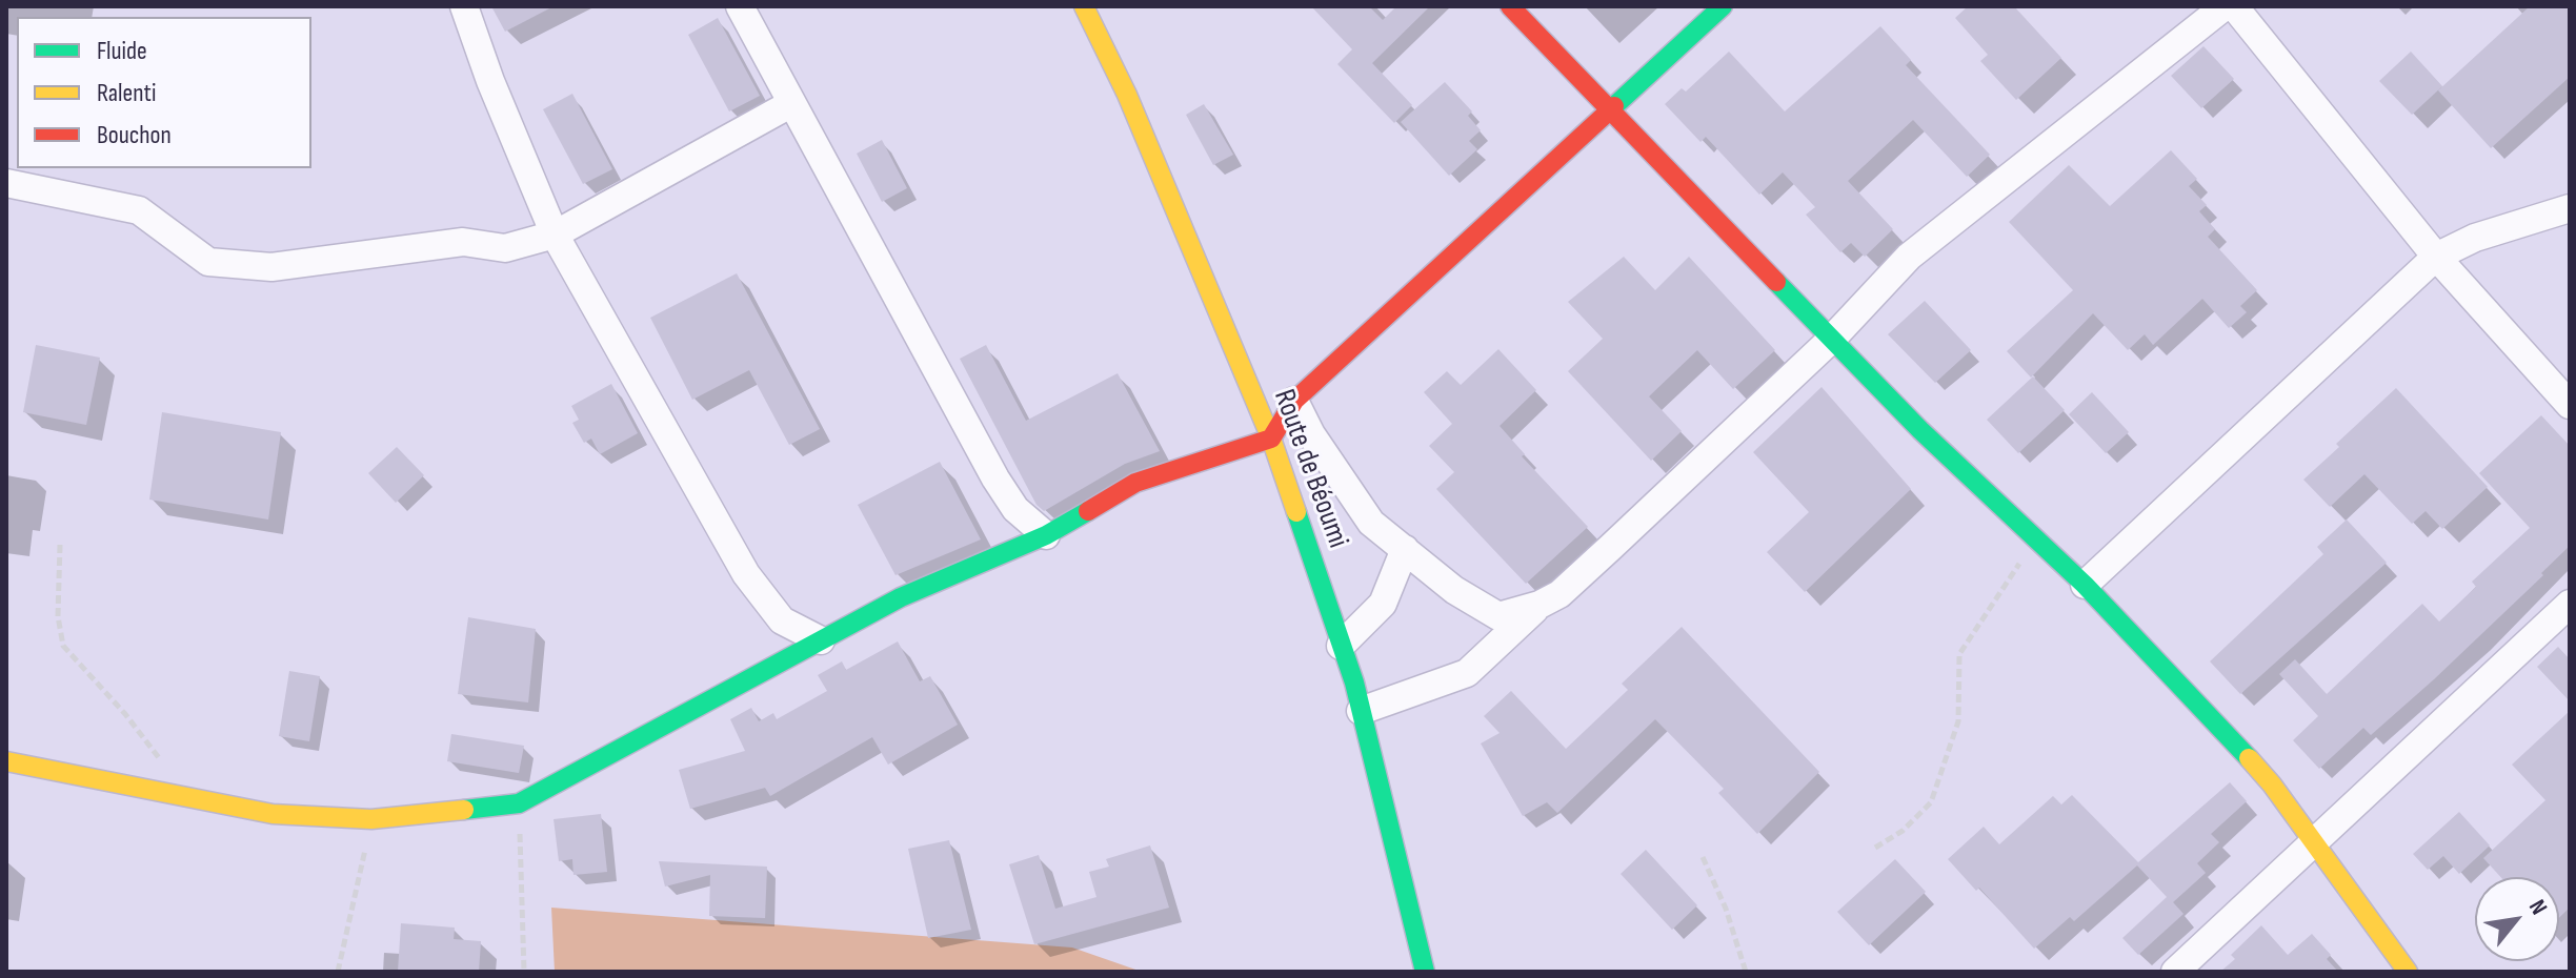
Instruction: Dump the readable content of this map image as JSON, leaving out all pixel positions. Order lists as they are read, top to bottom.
{
  "streets": {
    "street": ["Route de Béoumi"]
  },
  "legend": ["Fluide", "Ralenti", "Bouchon"],
  "north": "top right"
}
